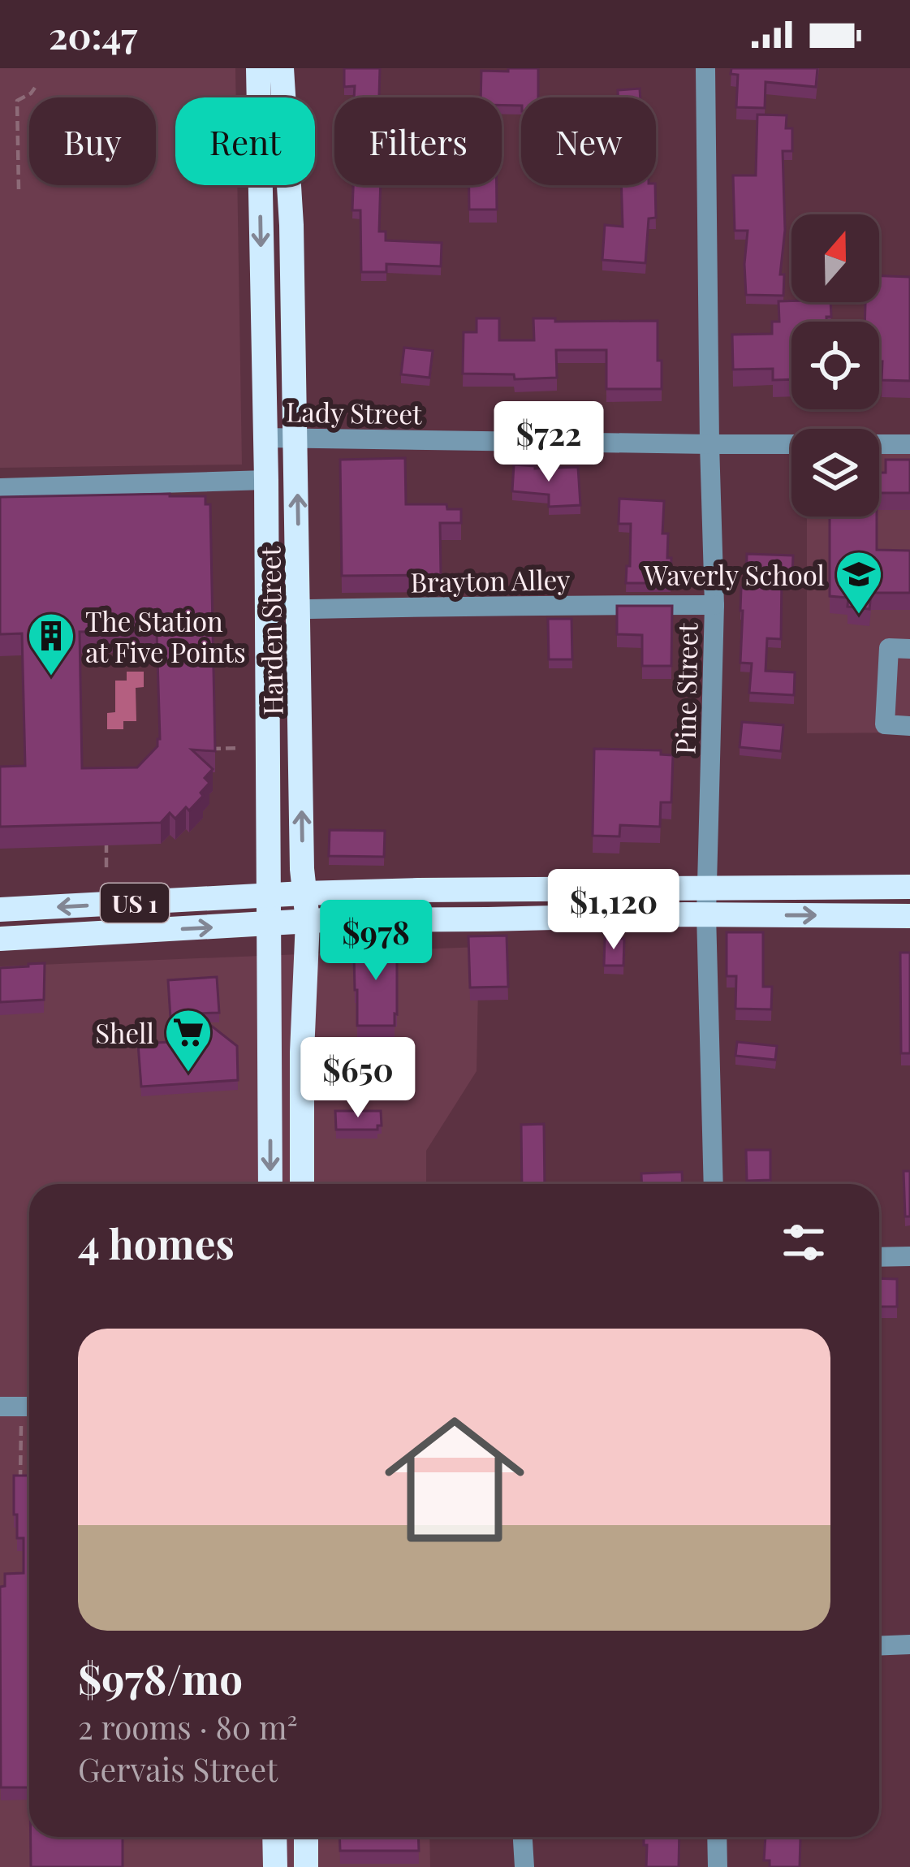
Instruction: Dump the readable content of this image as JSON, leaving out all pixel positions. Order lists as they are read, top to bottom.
{
  "streets": {
    "main road": ["Harden Street", "US 1"],
    "street": ["Lady Street", "Brayton Alley", "Pine Street"]
  },
  "crossings": [
    ["Lady Street", "Harden Street"],
    ["Lady Street", "Pine Street"],
    ["Brayton Alley", "Harden Street"],
    ["Brayton Alley", "Pine Street"],
    ["Harden Street", "US 1"],
    ["Pine Street", "US 1"]
  ],
  "places": {
    "school or university": ["Waverly School"],
    "building": ["The Station at Five Points"],
    "supermarket": ["Shell"]
  },
  "north": "top",
  "page": {
    "status": "20:47",
    "chip": [
      "Buy",
      "Rent",
      "Filters",
      "New"
    ],
    "price": [
      "$722",
      "$1,120",
      "$978",
      "$650"
    ],
    "heading": "4 homes",
    "list": [
      {
        "name": "$978/mo",
        "note": "2 rooms · 80 m² · Gervais Street"
      }
    ]
  }
}
